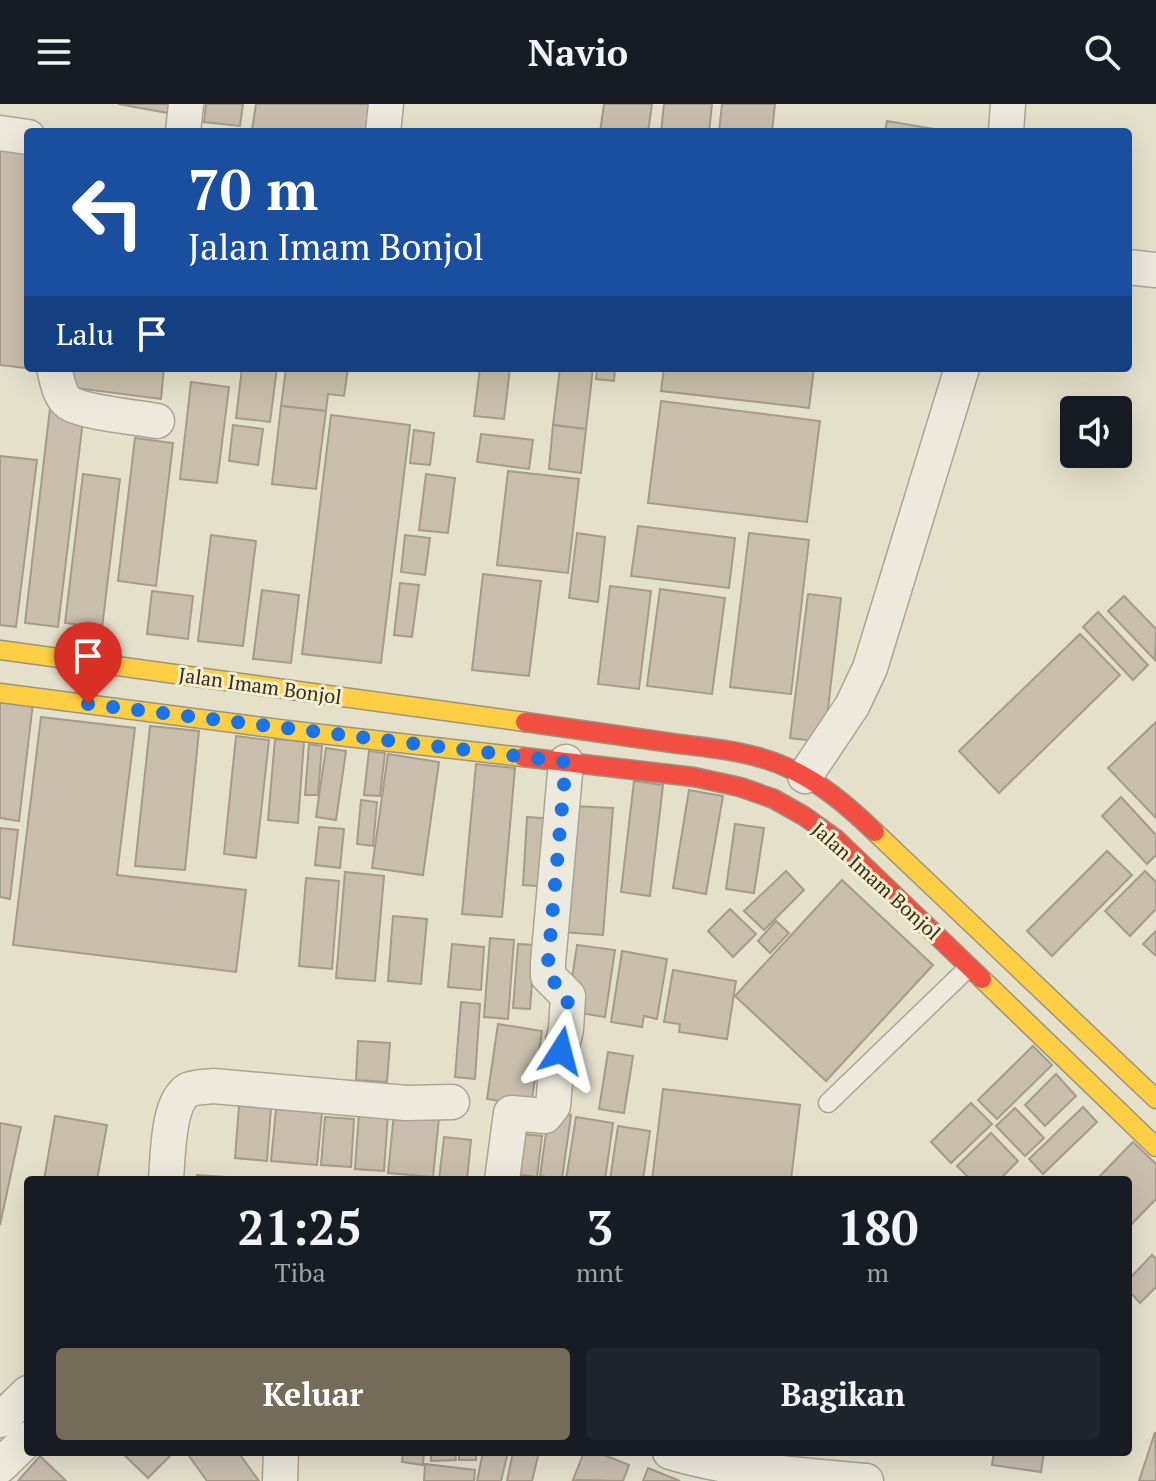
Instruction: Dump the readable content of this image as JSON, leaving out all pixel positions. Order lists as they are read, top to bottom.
{
  "streets": {
    "main road": ["Jalan Imam Bonjol"]
  },
  "page": {
    "header": "Navio",
    "turn": ["70 m", "Jalan Imam Bonjol"],
    "then": "Lalu",
    "eta": [
      "21:25",
      "Tiba",
      "3",
      "mnt",
      "180",
      "m"
    ],
    "buttons": ["Keluar", "Bagikan"]
  }
}
